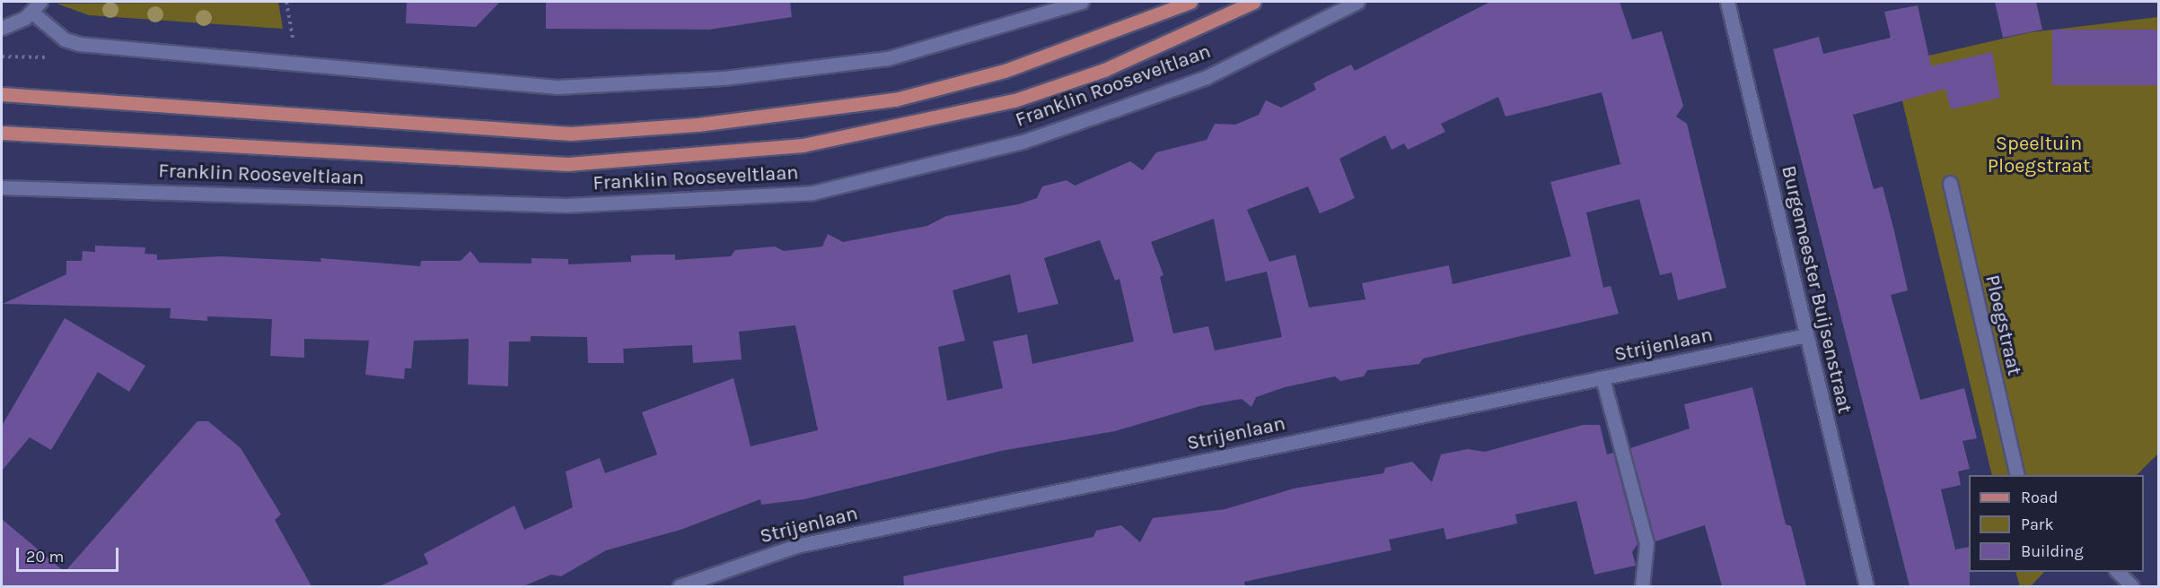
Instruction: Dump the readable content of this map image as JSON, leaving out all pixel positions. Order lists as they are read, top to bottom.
{
  "streets": {
    "main road": ["Franklin Rooseveltlaan"],
    "street": ["Burgemeester Buijsenstraat", "Ploegstraat", "Strijenlaan"]
  },
  "crossings": [
    ["Burgemeester Buijsenstraat", "Strijenlaan"]
  ],
  "parks": ["Speeltuin Ploegstraat"],
  "legend": ["Road", "Park", "Building"],
  "scale_bar": "20 m"
}
